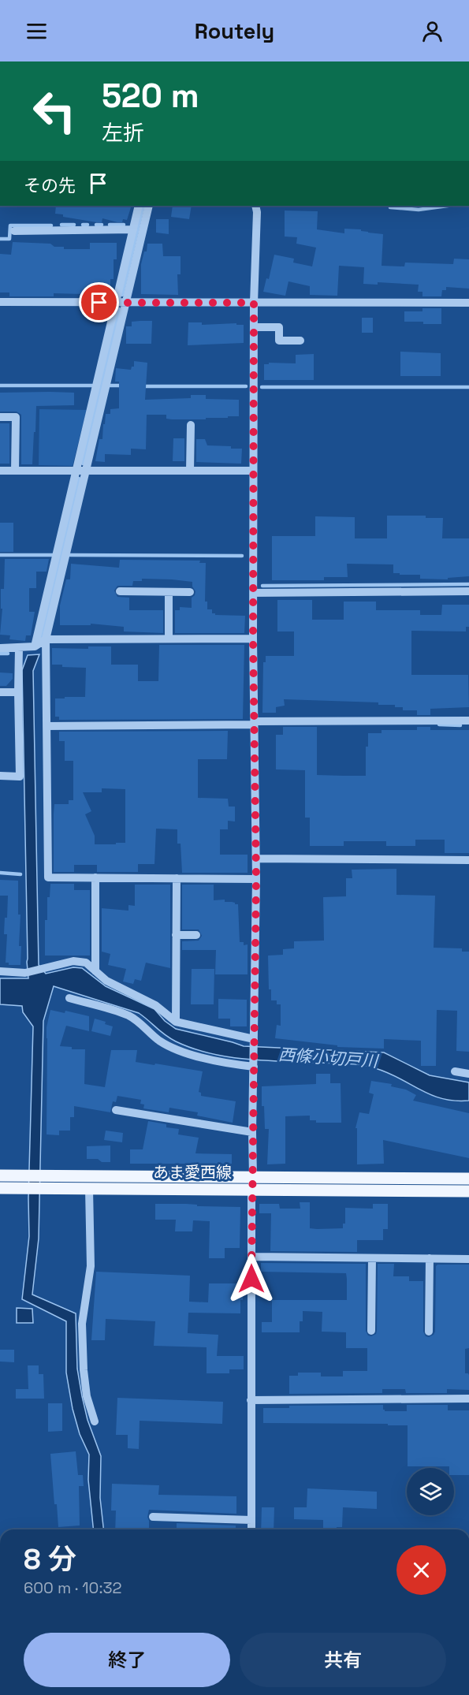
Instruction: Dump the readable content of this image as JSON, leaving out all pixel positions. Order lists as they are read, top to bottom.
{
  "streets": {
    "main road": ["あま愛西線"]
  },
  "water": ["西條小切戸川"],
  "page": {
    "header": "Routely",
    "turn": ["520 m", "左折"],
    "then": "その先",
    "heading": ["8 分", "600 m · 10:32"],
    "buttons": ["終了", "共有"]
  }
}
